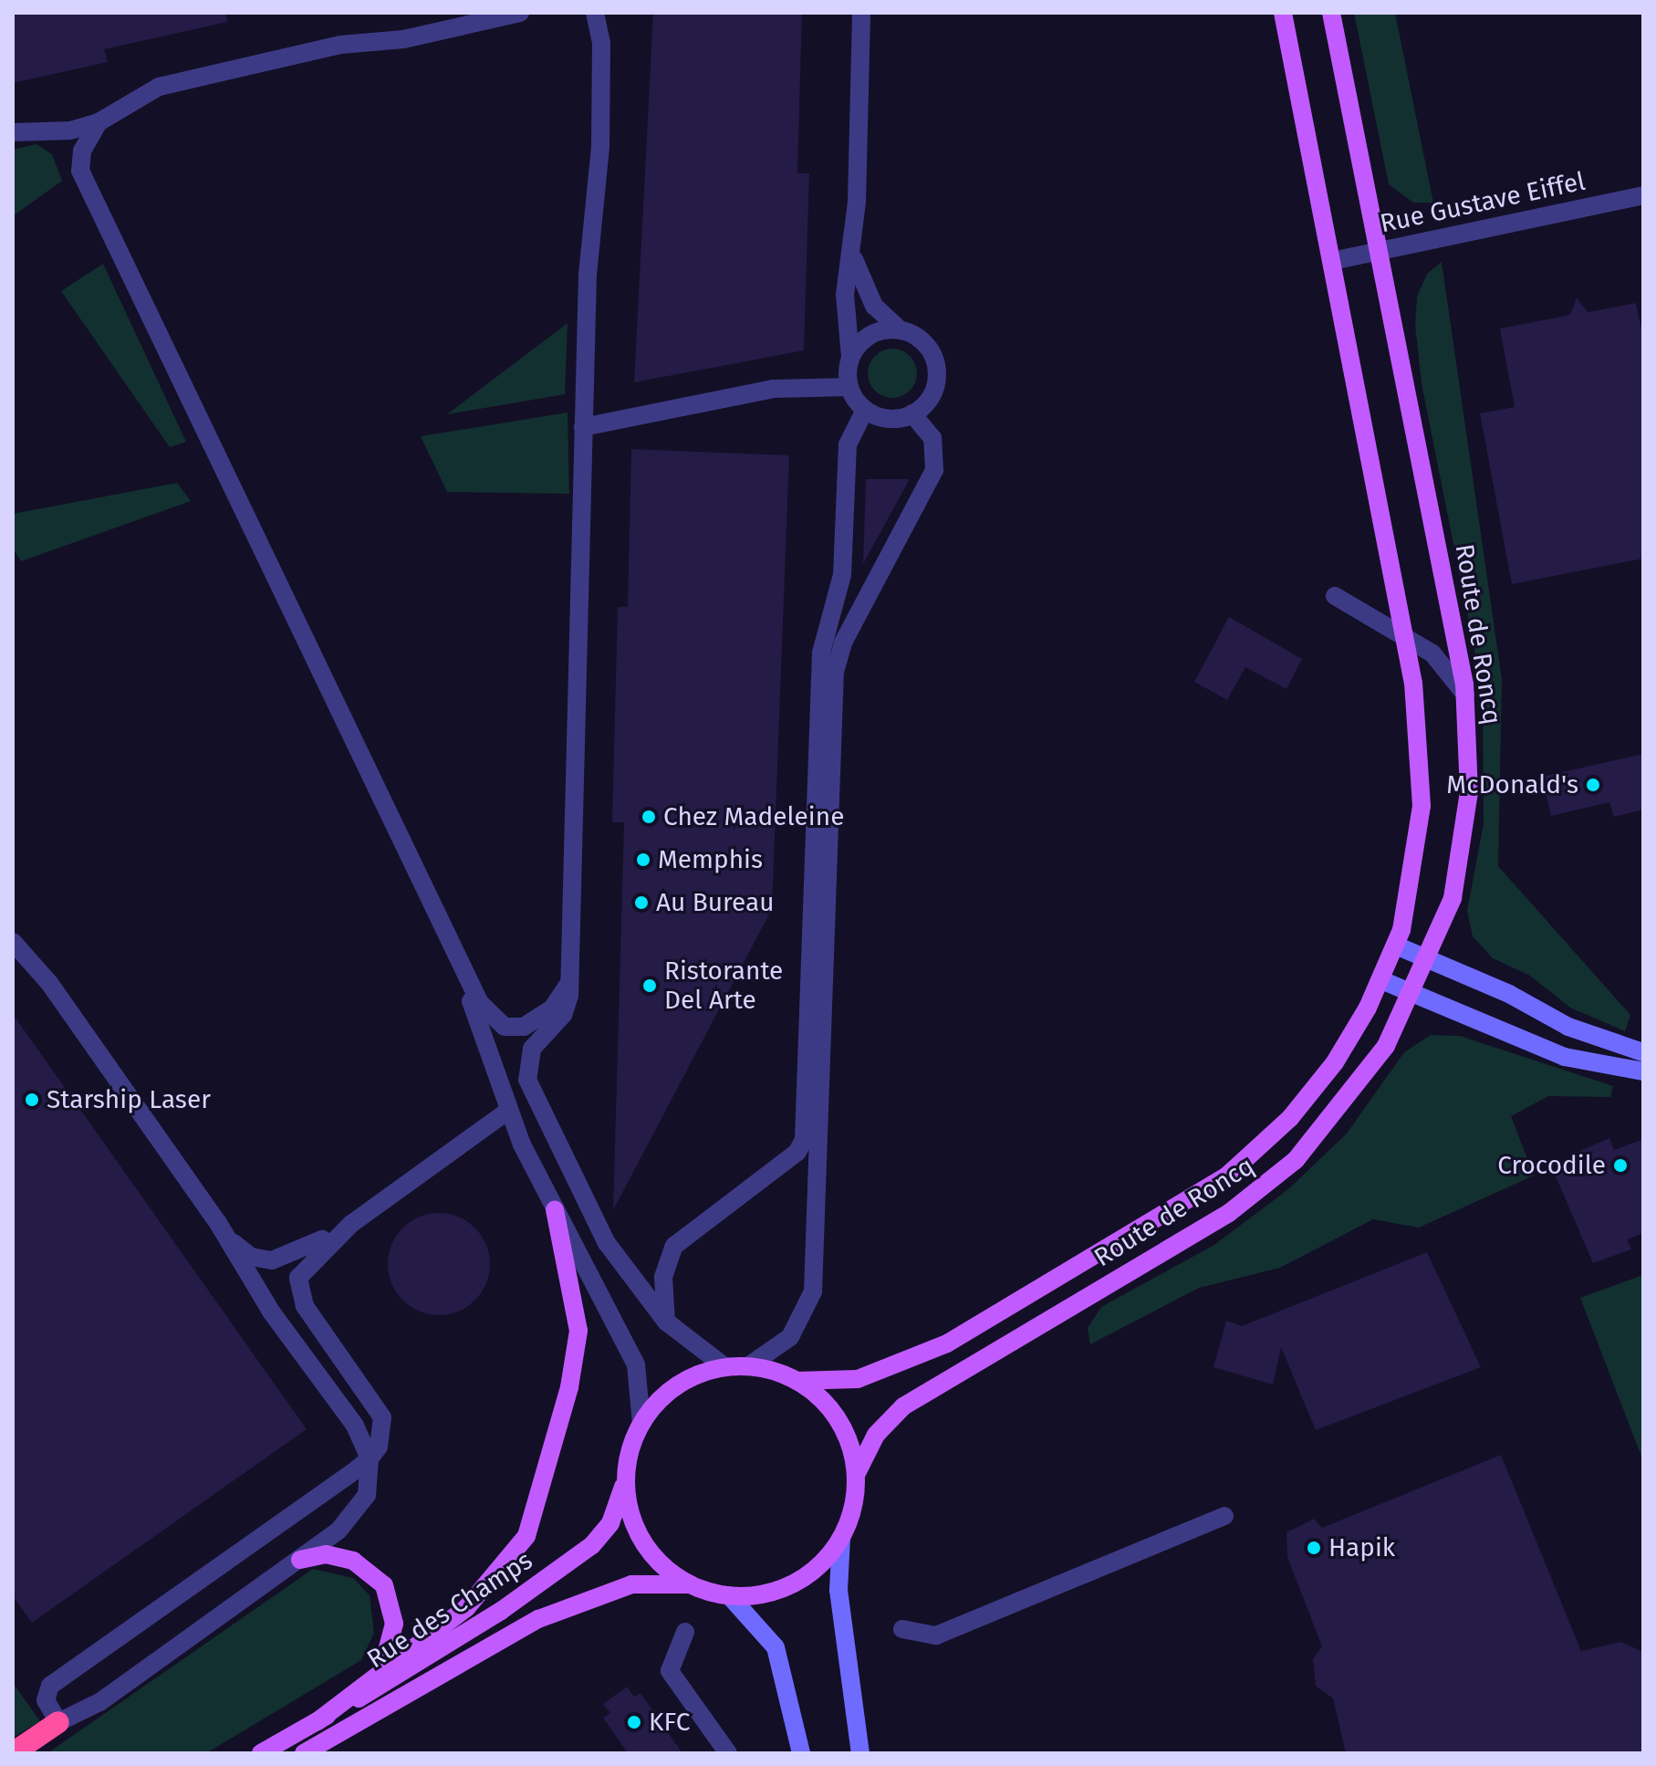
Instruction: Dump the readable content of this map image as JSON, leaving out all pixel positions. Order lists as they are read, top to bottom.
{
  "streets": {
    "main road": ["Route de Roncq", "Rue des Champs"],
    "street": ["Rue Gustave Eiffel"]
  },
  "crossings": [
    ["Rue Gustave Eiffel", "Route de Roncq"],
    ["Route de Roncq", "Rue des Champs"]
  ],
  "places": [
    "McDonald's",
    "Chez Madeleine",
    "Memphis",
    "Au Bureau",
    "Ristorante Del Arte",
    "Starship Laser",
    "Crocodile",
    "Hapik",
    "KFC"
  ]
}
